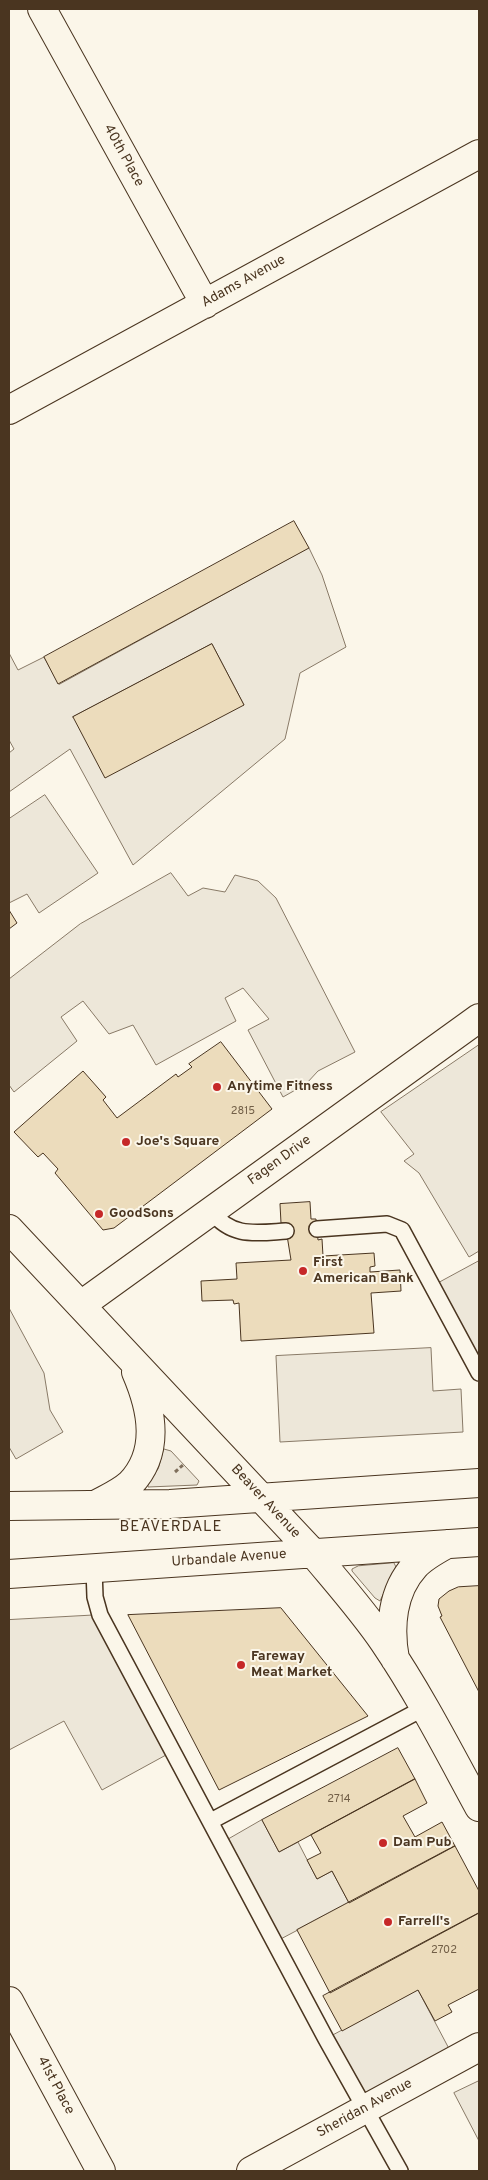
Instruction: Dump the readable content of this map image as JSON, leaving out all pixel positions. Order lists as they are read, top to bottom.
{
  "streets": {
    "street": [
      "40th Place",
      "Adams Avenue",
      "Fagen Drive",
      "Beaver Avenue",
      "Urbandale Avenue",
      "41st Place",
      "Sheridan Avenue"
    ]
  },
  "crossings": [
    ["40th Place", "Adams Avenue"],
    ["Fagen Drive", "Beaver Avenue"],
    ["Beaver Avenue", "Urbandale Avenue"]
  ],
  "districts": ["BEAVERDALE"],
  "places": [
    "Anytime Fitness",
    "Joe's Square",
    "GoodSons",
    "First American Bank",
    "Fareway Meat Market",
    "Dam Pub",
    "Farrell's"
  ],
  "house_numbers": ["2815", "2714", "2702"]
}
